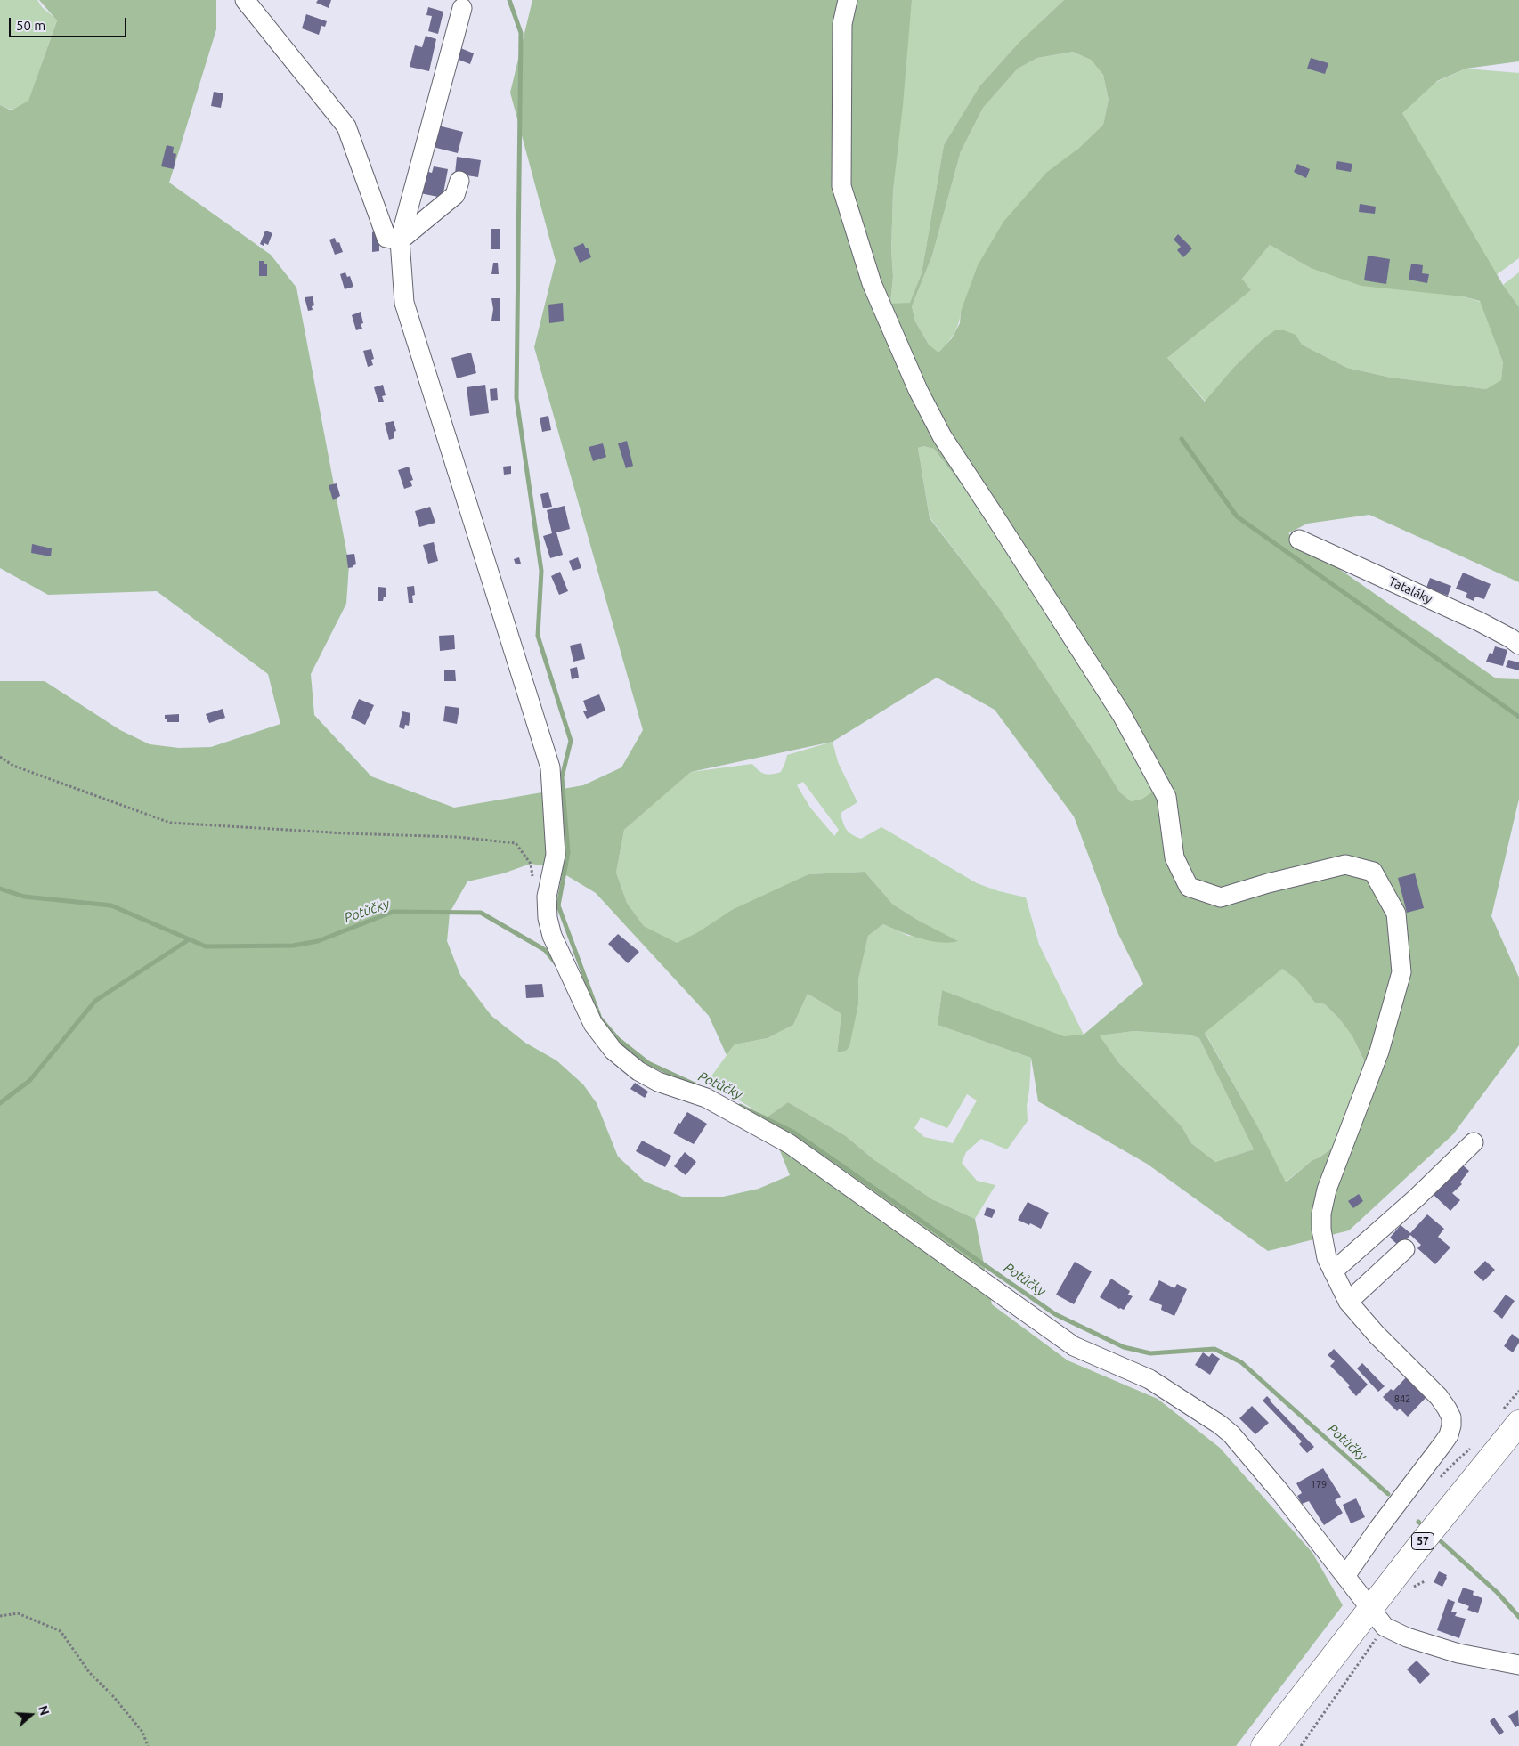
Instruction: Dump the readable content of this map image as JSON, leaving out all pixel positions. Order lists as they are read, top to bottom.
{
  "streets": {
    "main road": ["57"],
    "street": ["Tataláky"]
  },
  "water": ["Potůčky"],
  "house_numbers": ["842", "179"],
  "scale_bar": "50 m",
  "north": "right"
}
